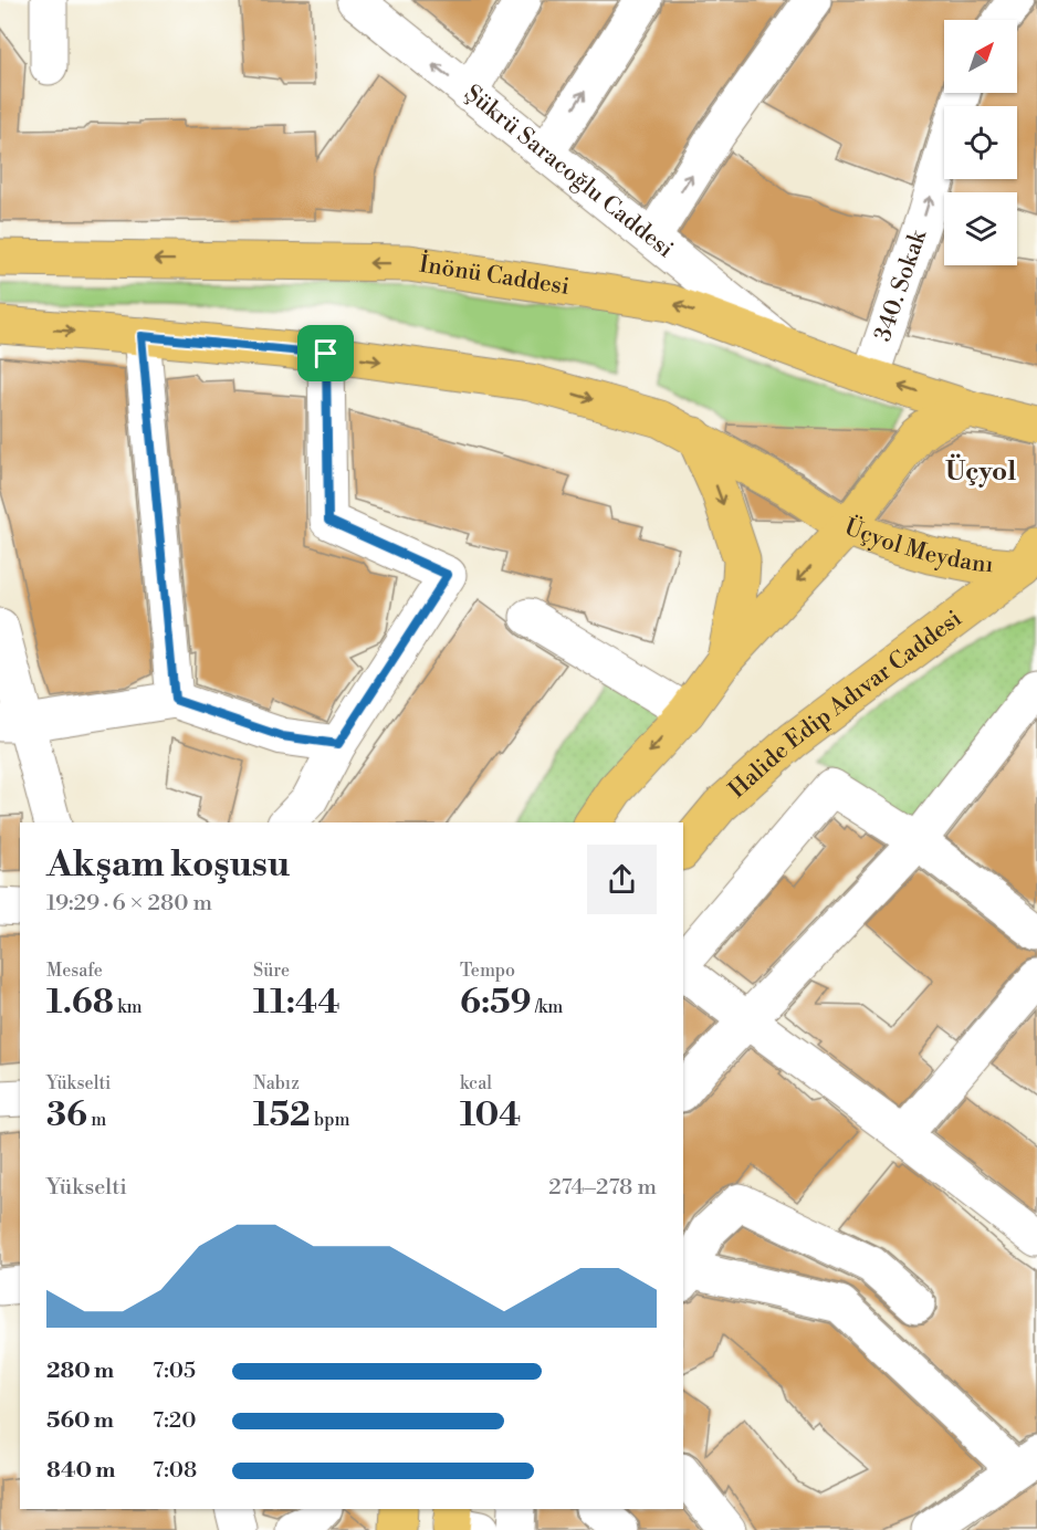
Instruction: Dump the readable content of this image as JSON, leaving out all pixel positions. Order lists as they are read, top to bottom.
{
  "streets": {
    "main road": ["İnönü Caddesi", "Üçyol Meydanı", "Halide Edip Adıvar Caddesi"],
    "street": ["Şükrü Saracoğlu Caddesi", "340. Sokak"]
  },
  "crossings": [
    ["Şükrü Saracoğlu Caddesi", "İnönü Caddesi"],
    ["İnönü Caddesi", "340. Sokak"],
    ["İnönü Caddesi", "Üçyol Meydanı"],
    ["Üçyol Meydanı", "Halide Edip Adıvar Caddesi"]
  ],
  "districts": ["Üçyol"],
  "north": "top right",
  "page": {
    "heading": ["Akşam koşusu", "19:29 · 6 × 280 m"],
    "stats": [
      ["Mesafe", "1.68 km"],
      ["Süre", "11:44"],
      ["Tempo", "6:59 /km"],
      ["Yükselti", "36 m"],
      ["Nabız", "152 bpm"],
      ["kcal", "104"]
    ],
    "chart": ["Yükselti", "274–278 m"],
    "list": [
      {
        "name": "280 m",
        "note": "7:05"
      },
      {
        "name": "560 m",
        "note": "7:20"
      },
      {
        "name": "840 m",
        "note": "7:08"
      }
    ]
  }
}
